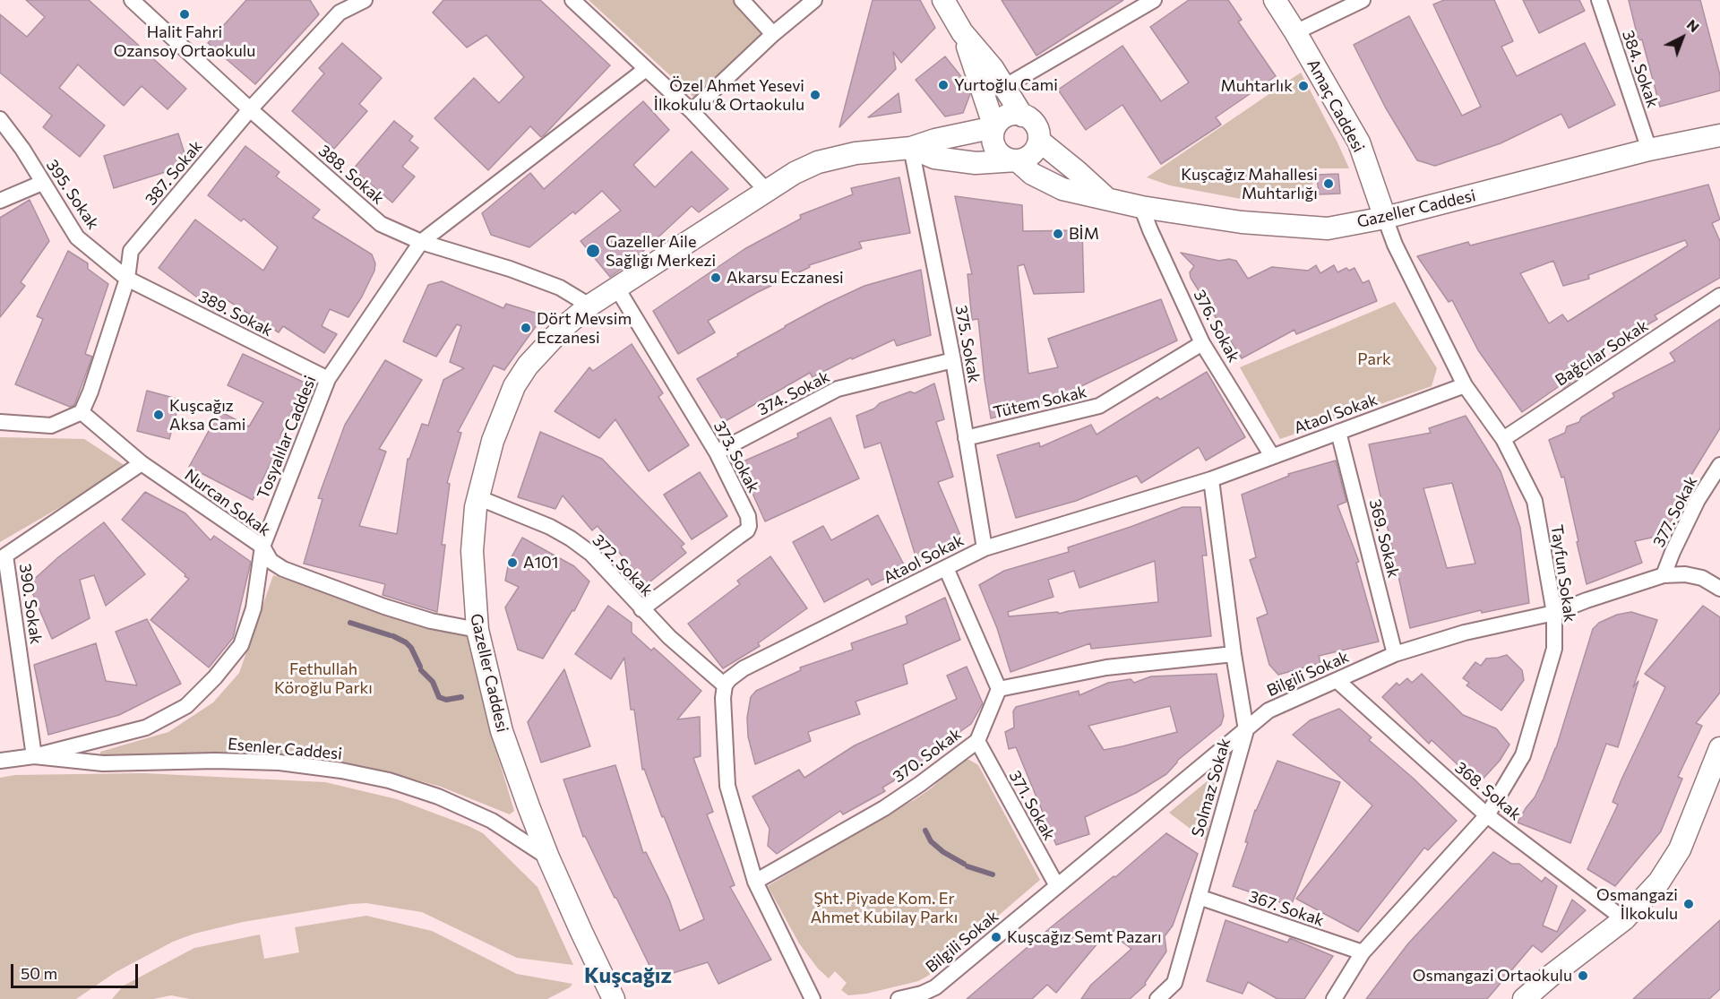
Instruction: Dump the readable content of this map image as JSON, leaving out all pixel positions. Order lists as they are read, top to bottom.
{
  "streets": {
    "street": [
      "384. Sokak",
      "Amaç Caddesi",
      "387. Sokak",
      "388. Sokak",
      "395. Sokak",
      "Gazeller Caddesi",
      "389. Sokak",
      "376. Sokak",
      "375. Sokak",
      "Bağcılar Sokak",
      "374. Sokak",
      "Tütem Sokak",
      "Ataol Sokak",
      "Tosyalılar Caddesi",
      "373. Sokak",
      "Nurcan Sokak",
      "377. Sokak",
      "369. Sokak",
      "372. Sokak",
      "Tayfun Sokak",
      "390. Sokak",
      "Bilgili Sokak",
      "Esenler Caddesi",
      "370. Sokak",
      "Solmaz Sokak",
      "368. Sokak",
      "371. Sokak",
      "367. Sokak"
    ]
  },
  "crossings": [
    ["384. Sokak", "Gazeller Caddesi"],
    ["Amaç Caddesi", "Gazeller Caddesi"],
    ["Amaç Caddesi", "Tayfun Sokak"],
    ["387. Sokak", "388. Sokak"],
    ["387. Sokak", "395. Sokak"],
    ["387. Sokak", "389. Sokak"],
    ["387. Sokak", "Nurcan Sokak"],
    ["388. Sokak", "Gazeller Caddesi"],
    ["388. Sokak", "Tosyalılar Caddesi"],
    ["395. Sokak", "389. Sokak"],
    ["Gazeller Caddesi", "376. Sokak"],
    ["Gazeller Caddesi", "375. Sokak"],
    ["Gazeller Caddesi", "373. Sokak"],
    ["Gazeller Caddesi", "Nurcan Sokak"],
    ["Gazeller Caddesi", "372. Sokak"],
    ["Gazeller Caddesi", "Tayfun Sokak"],
    ["Gazeller Caddesi", "Esenler Caddesi"],
    ["389. Sokak", "Tosyalılar Caddesi"],
    ["376. Sokak", "Tütem Sokak"],
    ["376. Sokak", "Ataol Sokak"],
    ["375. Sokak", "374. Sokak"],
    ["375. Sokak", "Tütem Sokak"],
    ["375. Sokak", "Ataol Sokak"],
    ["Bağcılar Sokak", "Tayfun Sokak"],
    ["374. Sokak", "373. Sokak"],
    ["Ataol Sokak", "369. Sokak"],
    ["Ataol Sokak", "372. Sokak"],
    ["Ataol Sokak", "Tayfun Sokak"],
    ["Ataol Sokak", "Solmaz Sokak"],
    ["Tosyalılar Caddesi", "Nurcan Sokak"],
    ["Tosyalılar Caddesi", "390. Sokak"],
    ["Tosyalılar Caddesi", "Esenler Caddesi"],
    ["373. Sokak", "372. Sokak"],
    ["Nurcan Sokak", "390. Sokak"],
    ["377. Sokak", "Bilgili Sokak"],
    ["369. Sokak", "Bilgili Sokak"],
    ["Tayfun Sokak", "Bilgili Sokak"],
    ["Tayfun Sokak", "368. Sokak"],
    ["Tayfun Sokak", "367. Sokak"],
    ["390. Sokak", "Esenler Caddesi"],
    ["Bilgili Sokak", "Solmaz Sokak"],
    ["Bilgili Sokak", "368. Sokak"],
    ["Bilgili Sokak", "371. Sokak"],
    ["370. Sokak", "371. Sokak"],
    ["Solmaz Sokak", "367. Sokak"]
  ],
  "districts": ["Kuşcağız"],
  "parks": ["Park", "Fethullah Köroğlu Parkı", "Şht. Piyade Kom. Er Ahmet Kubilay Parkı"],
  "places": [
    "Halit Fahri Ozansoy Ortaokulu",
    "Yurtoğlu Cami",
    "Muhtarlık",
    "Özel Ahmet Yesevi İlkokulu & Ortaokulu",
    "Kuşcağız Mahallesi Muhtarlığı",
    "BİM",
    "Gazeller Aile Sağlığı Merkezi",
    "Akarsu Eczanesi",
    "Dört Mevsim Eczanesi",
    "Kuşcağız Aksa Cami",
    "A101",
    "Osmangazi İlkokulu",
    "Kuşcağız Semt Pazarı",
    "Osmangazi Ortaokulu"
  ],
  "scale_bar": "50 m",
  "north": "top right"
}
